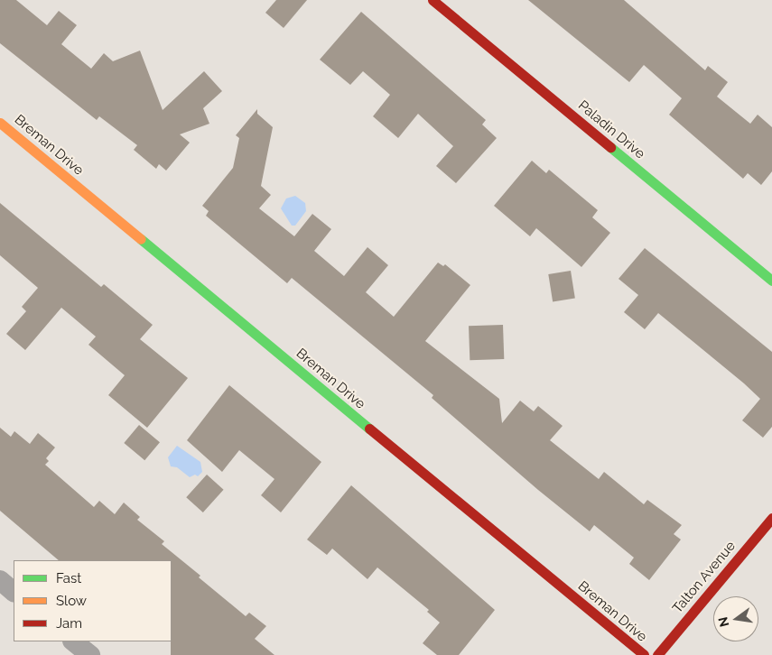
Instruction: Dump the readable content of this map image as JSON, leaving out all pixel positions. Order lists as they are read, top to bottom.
{
  "streets": {
    "street": ["Paladin Drive", "Breman Drive", "Talton Avenue"]
  },
  "legend": ["Fast", "Slow", "Jam"],
  "north": "left"
}
